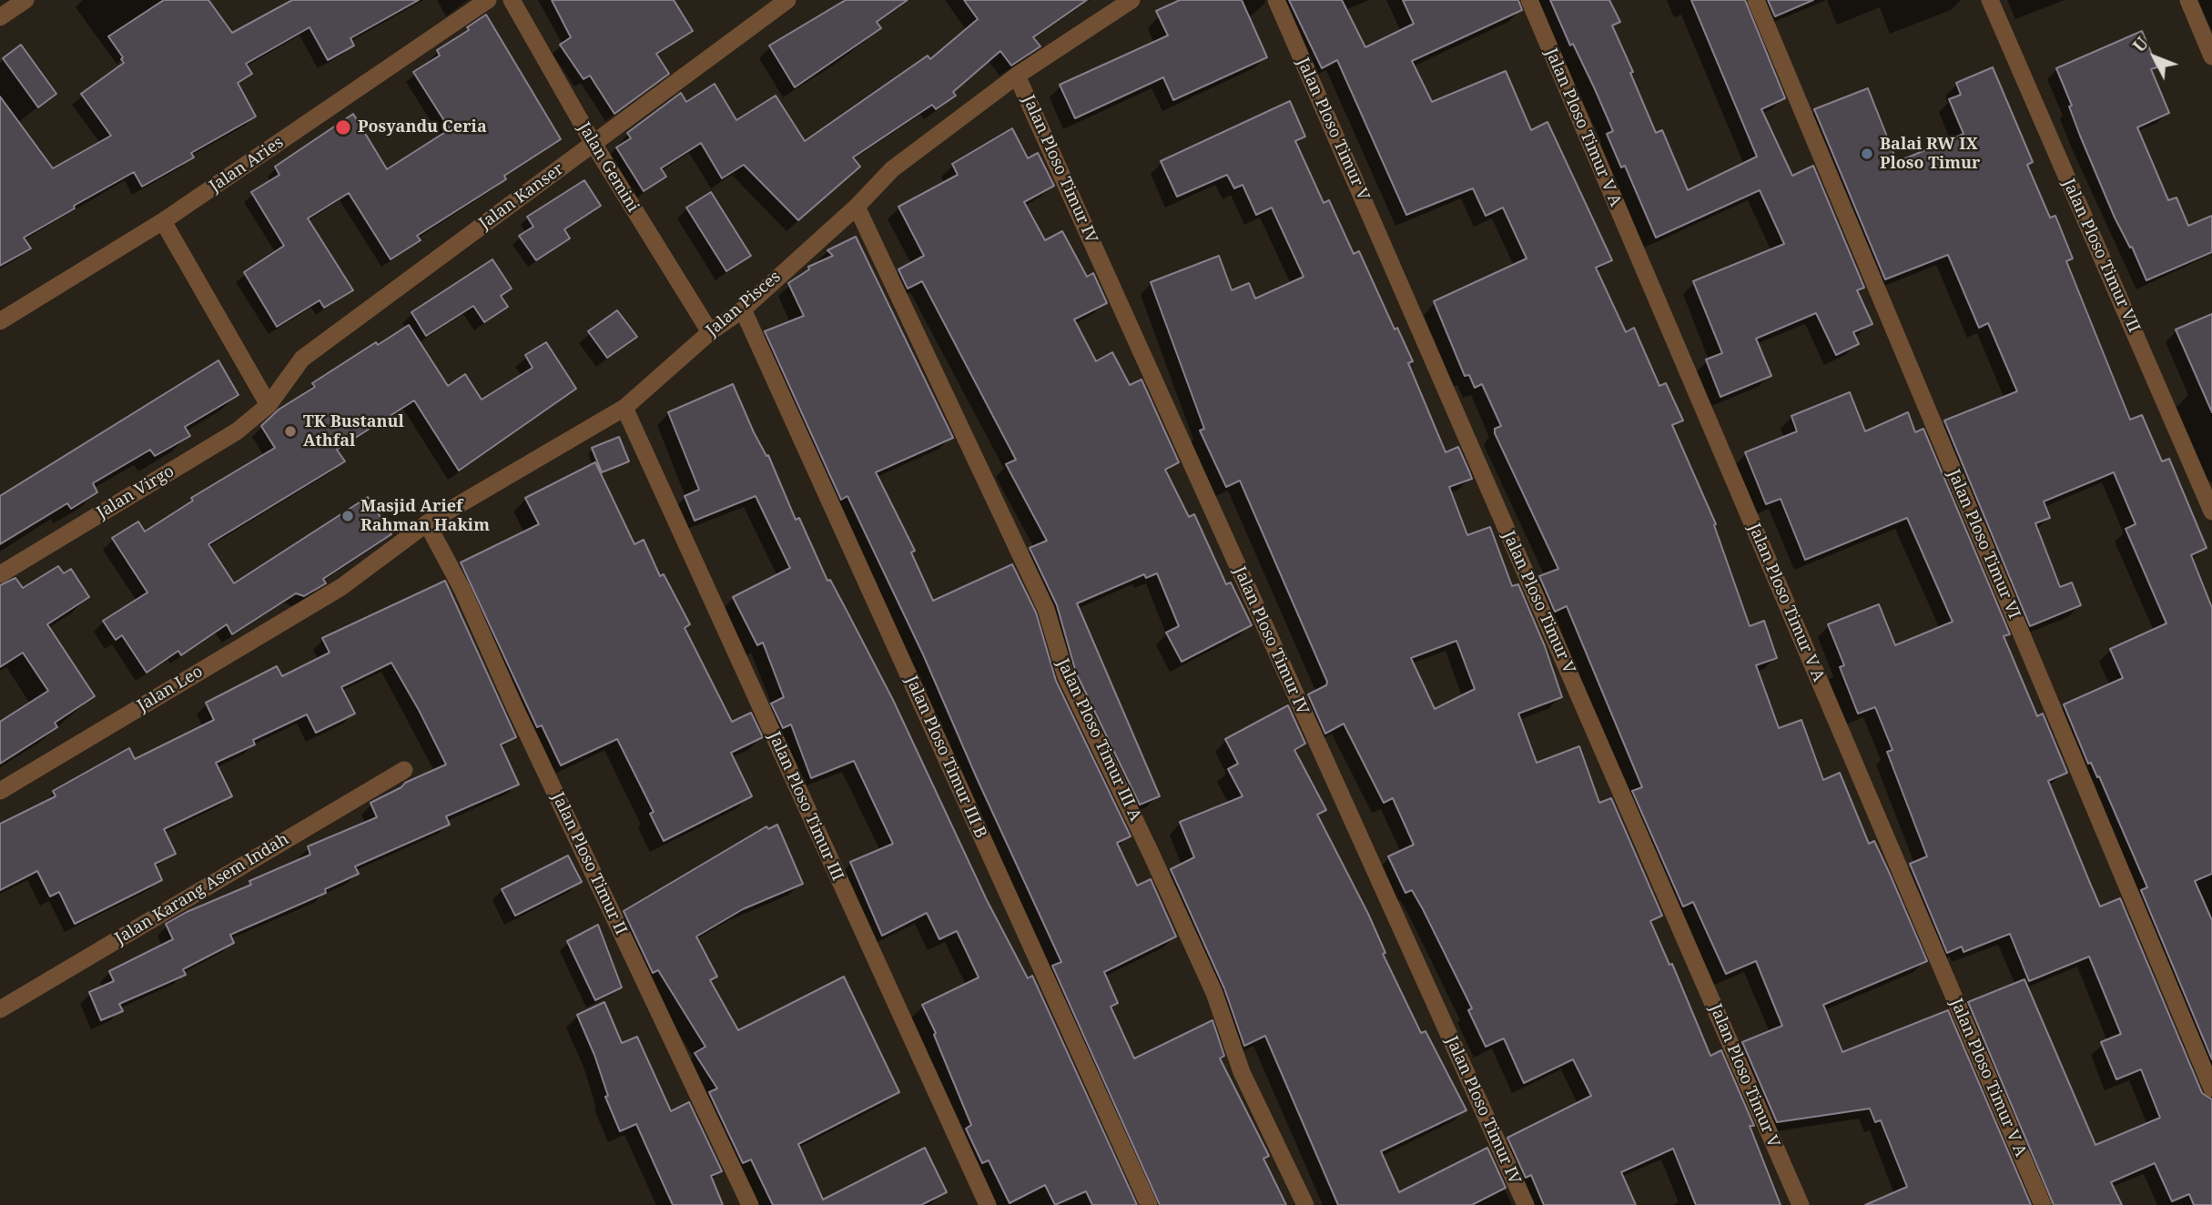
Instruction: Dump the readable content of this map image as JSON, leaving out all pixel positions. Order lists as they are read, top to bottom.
{
  "streets": {
    "street": [
      "Jalan Ploso Timur V A",
      "Jalan Ploso Timur V",
      "Jalan Aries",
      "Jalan Gemini",
      "Jalan Ploso Timur IV",
      "Jalan Kanser",
      "Jalan Ploso Timur VII",
      "Jalan Pisces",
      "Jalan Virgo",
      "Jalan Ploso Timur VI",
      "Jalan Leo",
      "Jalan Ploso Timur III A",
      "Jalan Ploso Timur III B",
      "Jalan Ploso Timur III",
      "Jalan Ploso Timur II",
      "Jalan Karang Asem Indah"
    ]
  },
  "crossings": [
    ["Jalan Gemini", "Jalan Kanser"],
    ["Jalan Gemini", "Jalan Pisces"],
    ["Jalan Ploso Timur IV", "Jalan Pisces"],
    ["Jalan Kanser", "Jalan Virgo"],
    ["Jalan Pisces", "Jalan Leo"],
    ["Jalan Pisces", "Jalan Ploso Timur III A"],
    ["Jalan Pisces", "Jalan Ploso Timur III B"],
    ["Jalan Pisces", "Jalan Ploso Timur III"],
    ["Jalan Pisces", "Jalan Ploso Timur II"]
  ],
  "places": [
    "Posyandu Ceria",
    "Balai RW IX Ploso Timur",
    "TK Bustanul Athfal",
    "Masjid Arief Rahman Hakim"
  ],
  "north": "top left"
}
